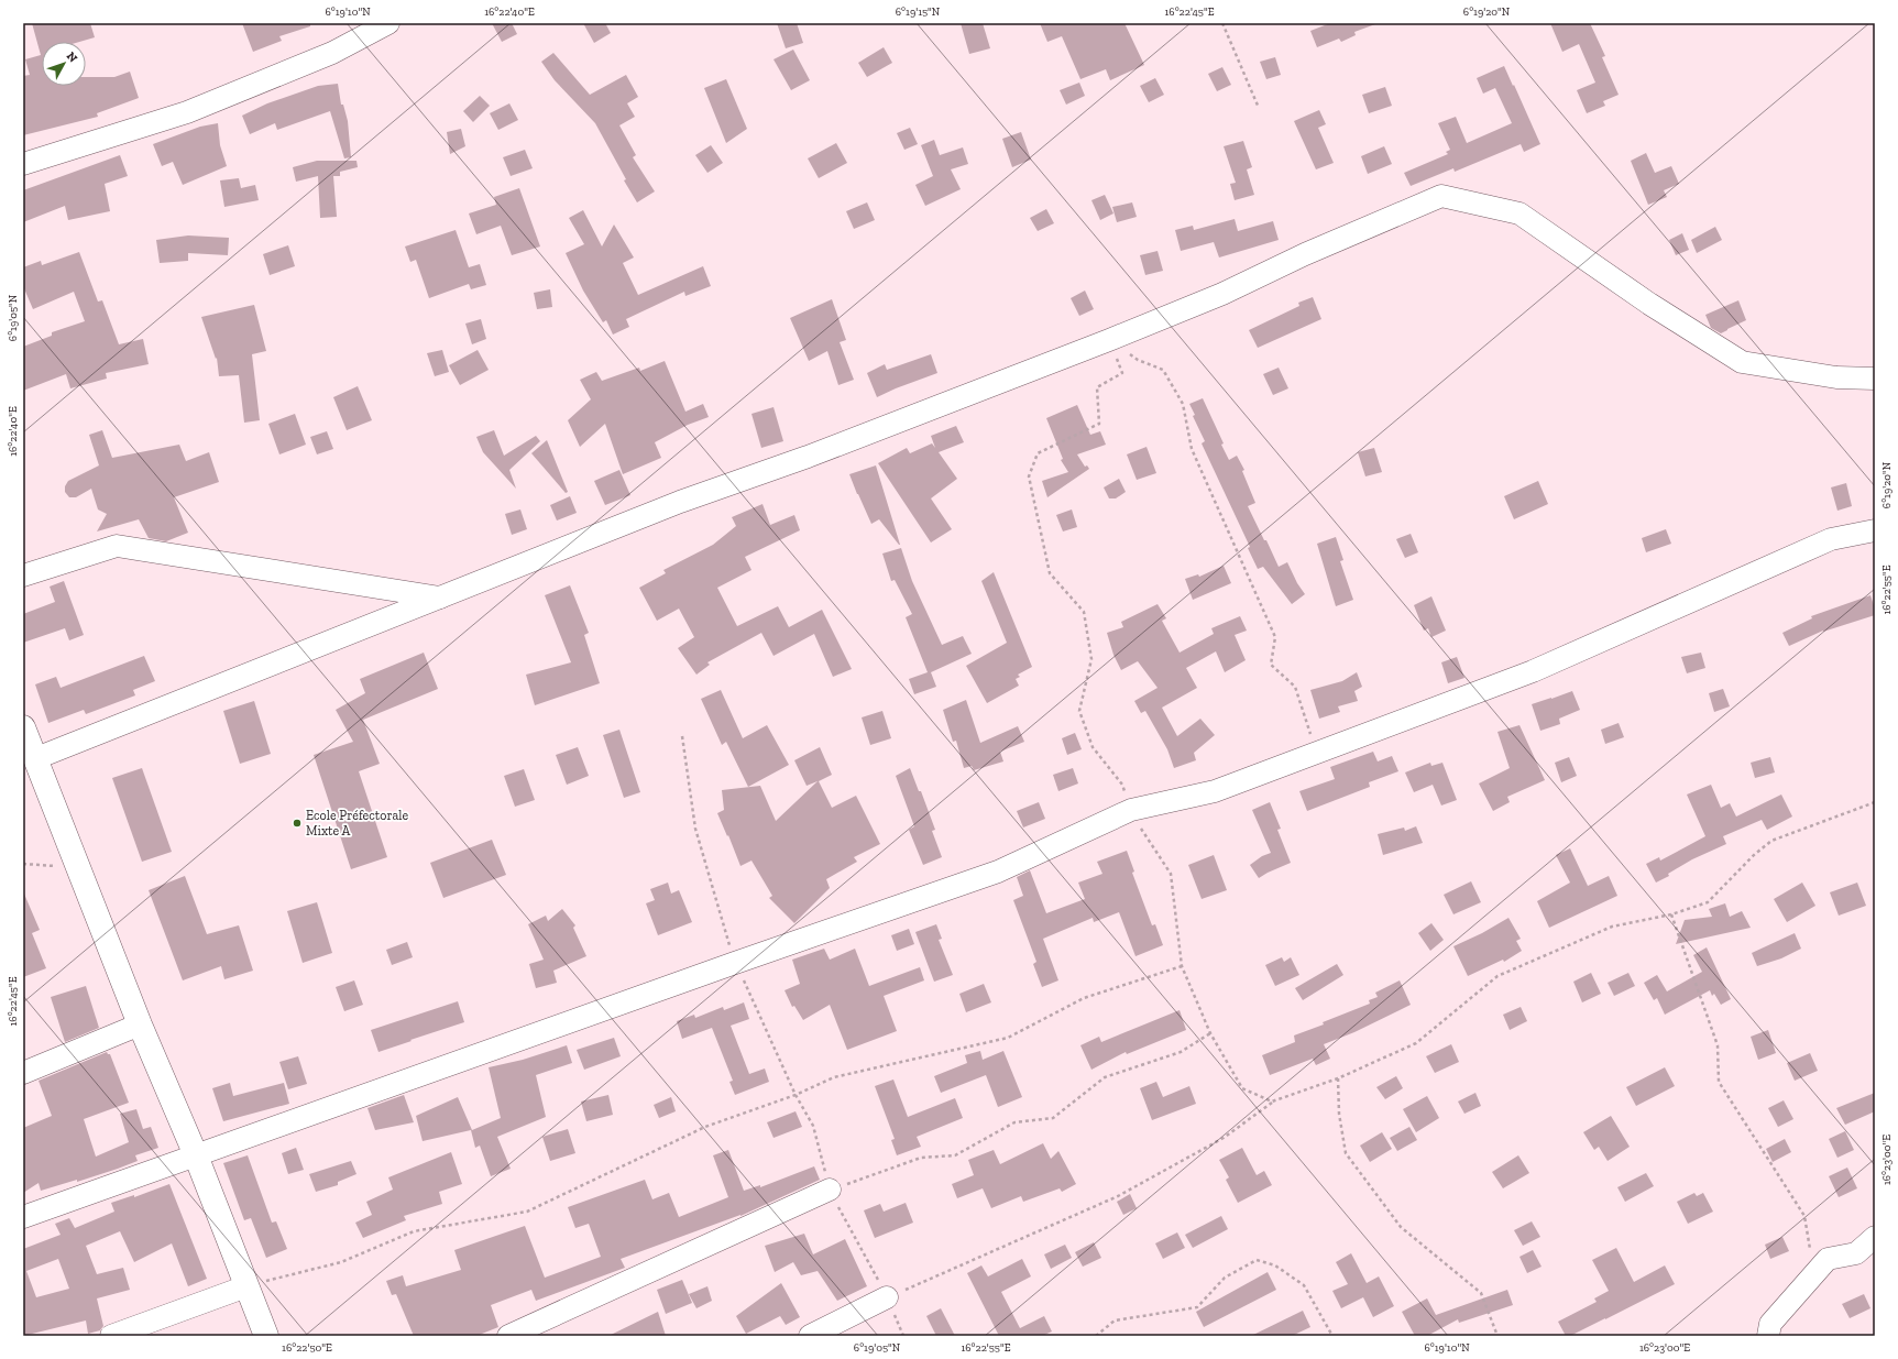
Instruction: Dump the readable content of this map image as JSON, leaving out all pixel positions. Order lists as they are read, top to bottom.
{
  "places": ["Ecole Préfectorale Mixte A"],
  "north": "top right",
  "coordinates": [
    "6°19'10\"N",
    "16°22'40\"E",
    "6°19'15\"N",
    "16°22'45\"E",
    "6°19'20\"N",
    "6°19'05\"N",
    "16°22'55\"E",
    "16°23'00\"E",
    "16°22'50\"E"
  ]
}
